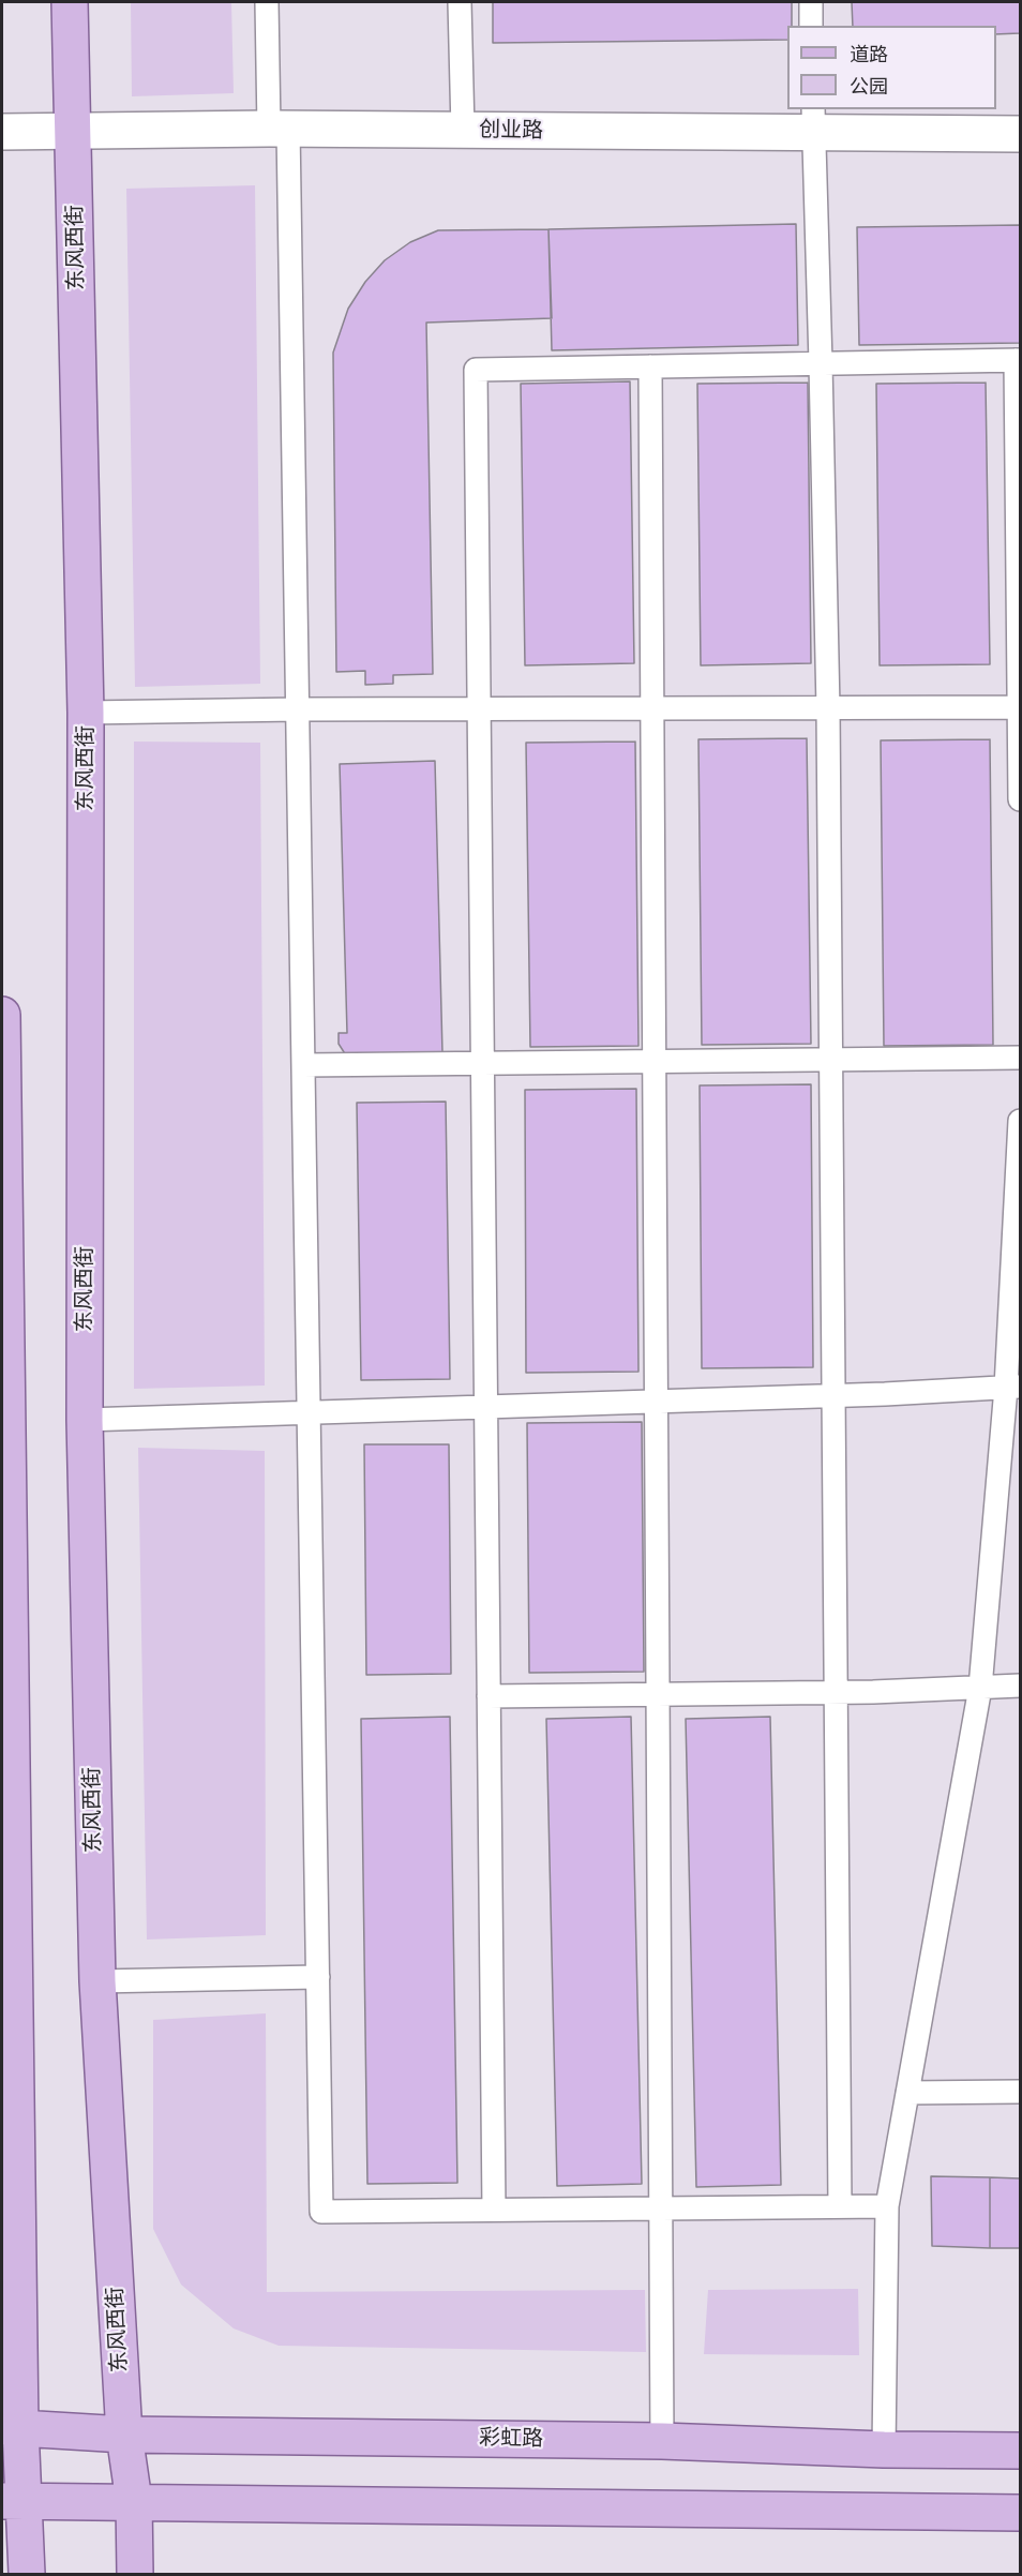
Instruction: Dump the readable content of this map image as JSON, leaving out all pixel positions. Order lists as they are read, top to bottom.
{
  "streets": {
    "main road": ["东风西街", "彩虹路"],
    "street": ["创业路"]
  },
  "crossings": [
    ["创业路", "东风西街"],
    ["东风西街", "彩虹路"]
  ],
  "legend": ["道路", "公园"]
}
